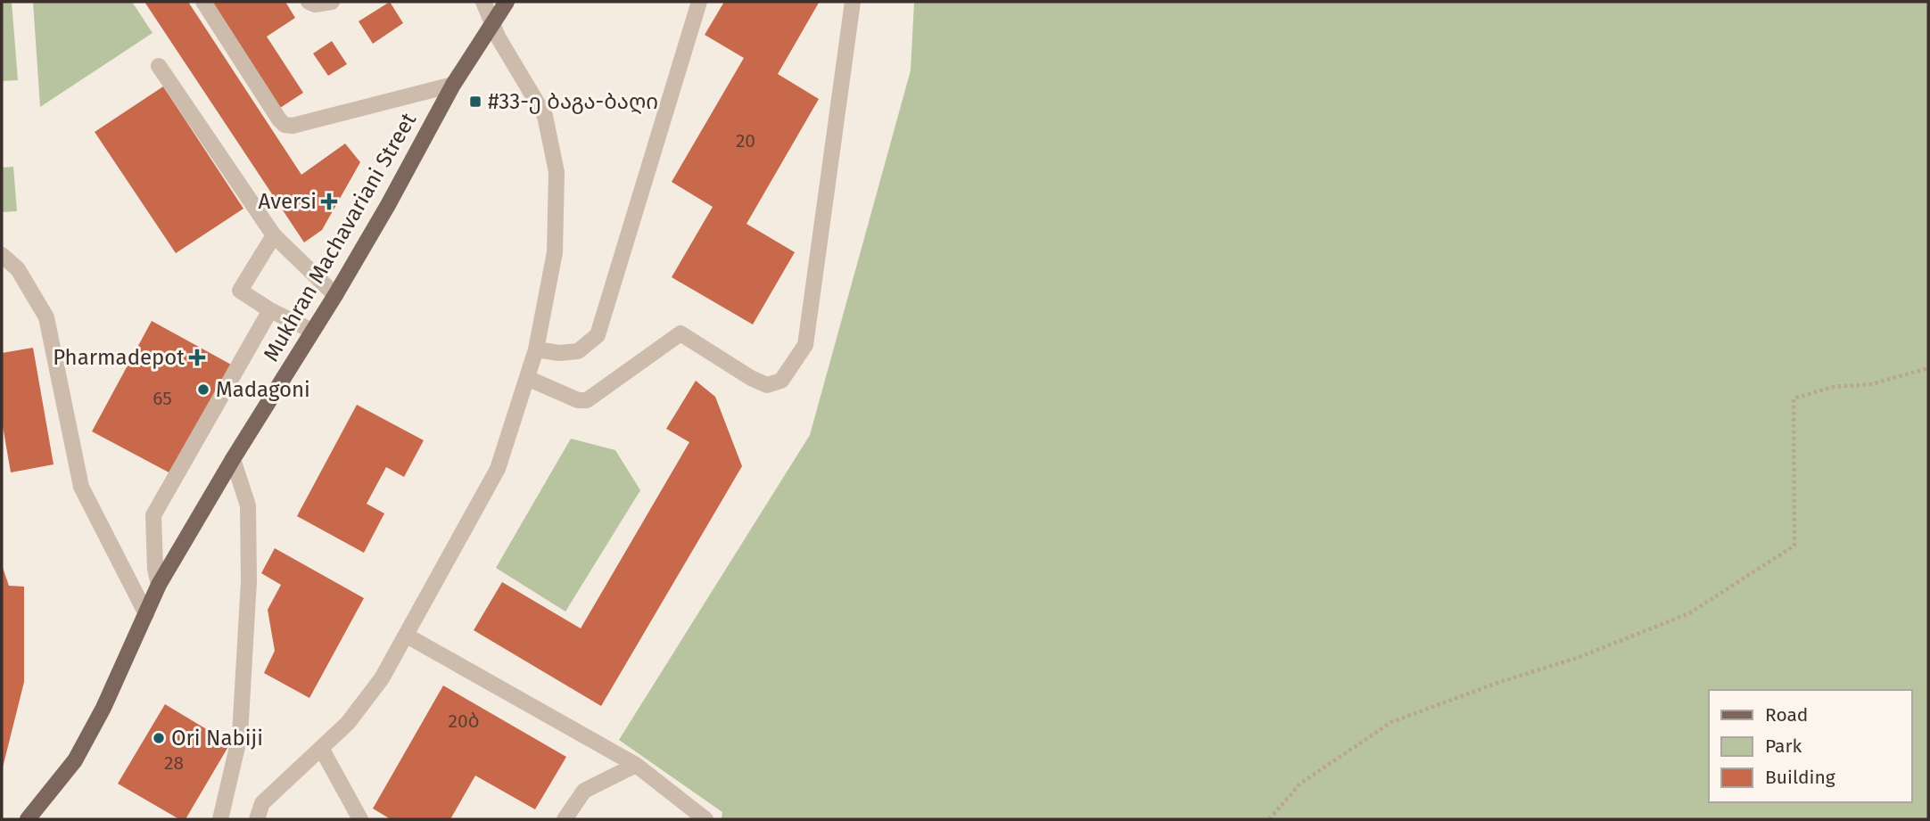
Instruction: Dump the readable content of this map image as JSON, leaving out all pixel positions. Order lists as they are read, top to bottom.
{
  "streets": {
    "main road": ["Mukhran Machavariani Street"]
  },
  "places": {
    "transit": ["#33-ე ბაგა-ბაღი"],
    "health": ["Aversi", "Pharmadepot"],
    "other": ["Madagoni", "Ori Nabiji"]
  },
  "house_numbers": [
    "20",
    "65",
    "20ბ",
    "28"
  ],
  "legend": ["Road", "Park", "Building"]
}
